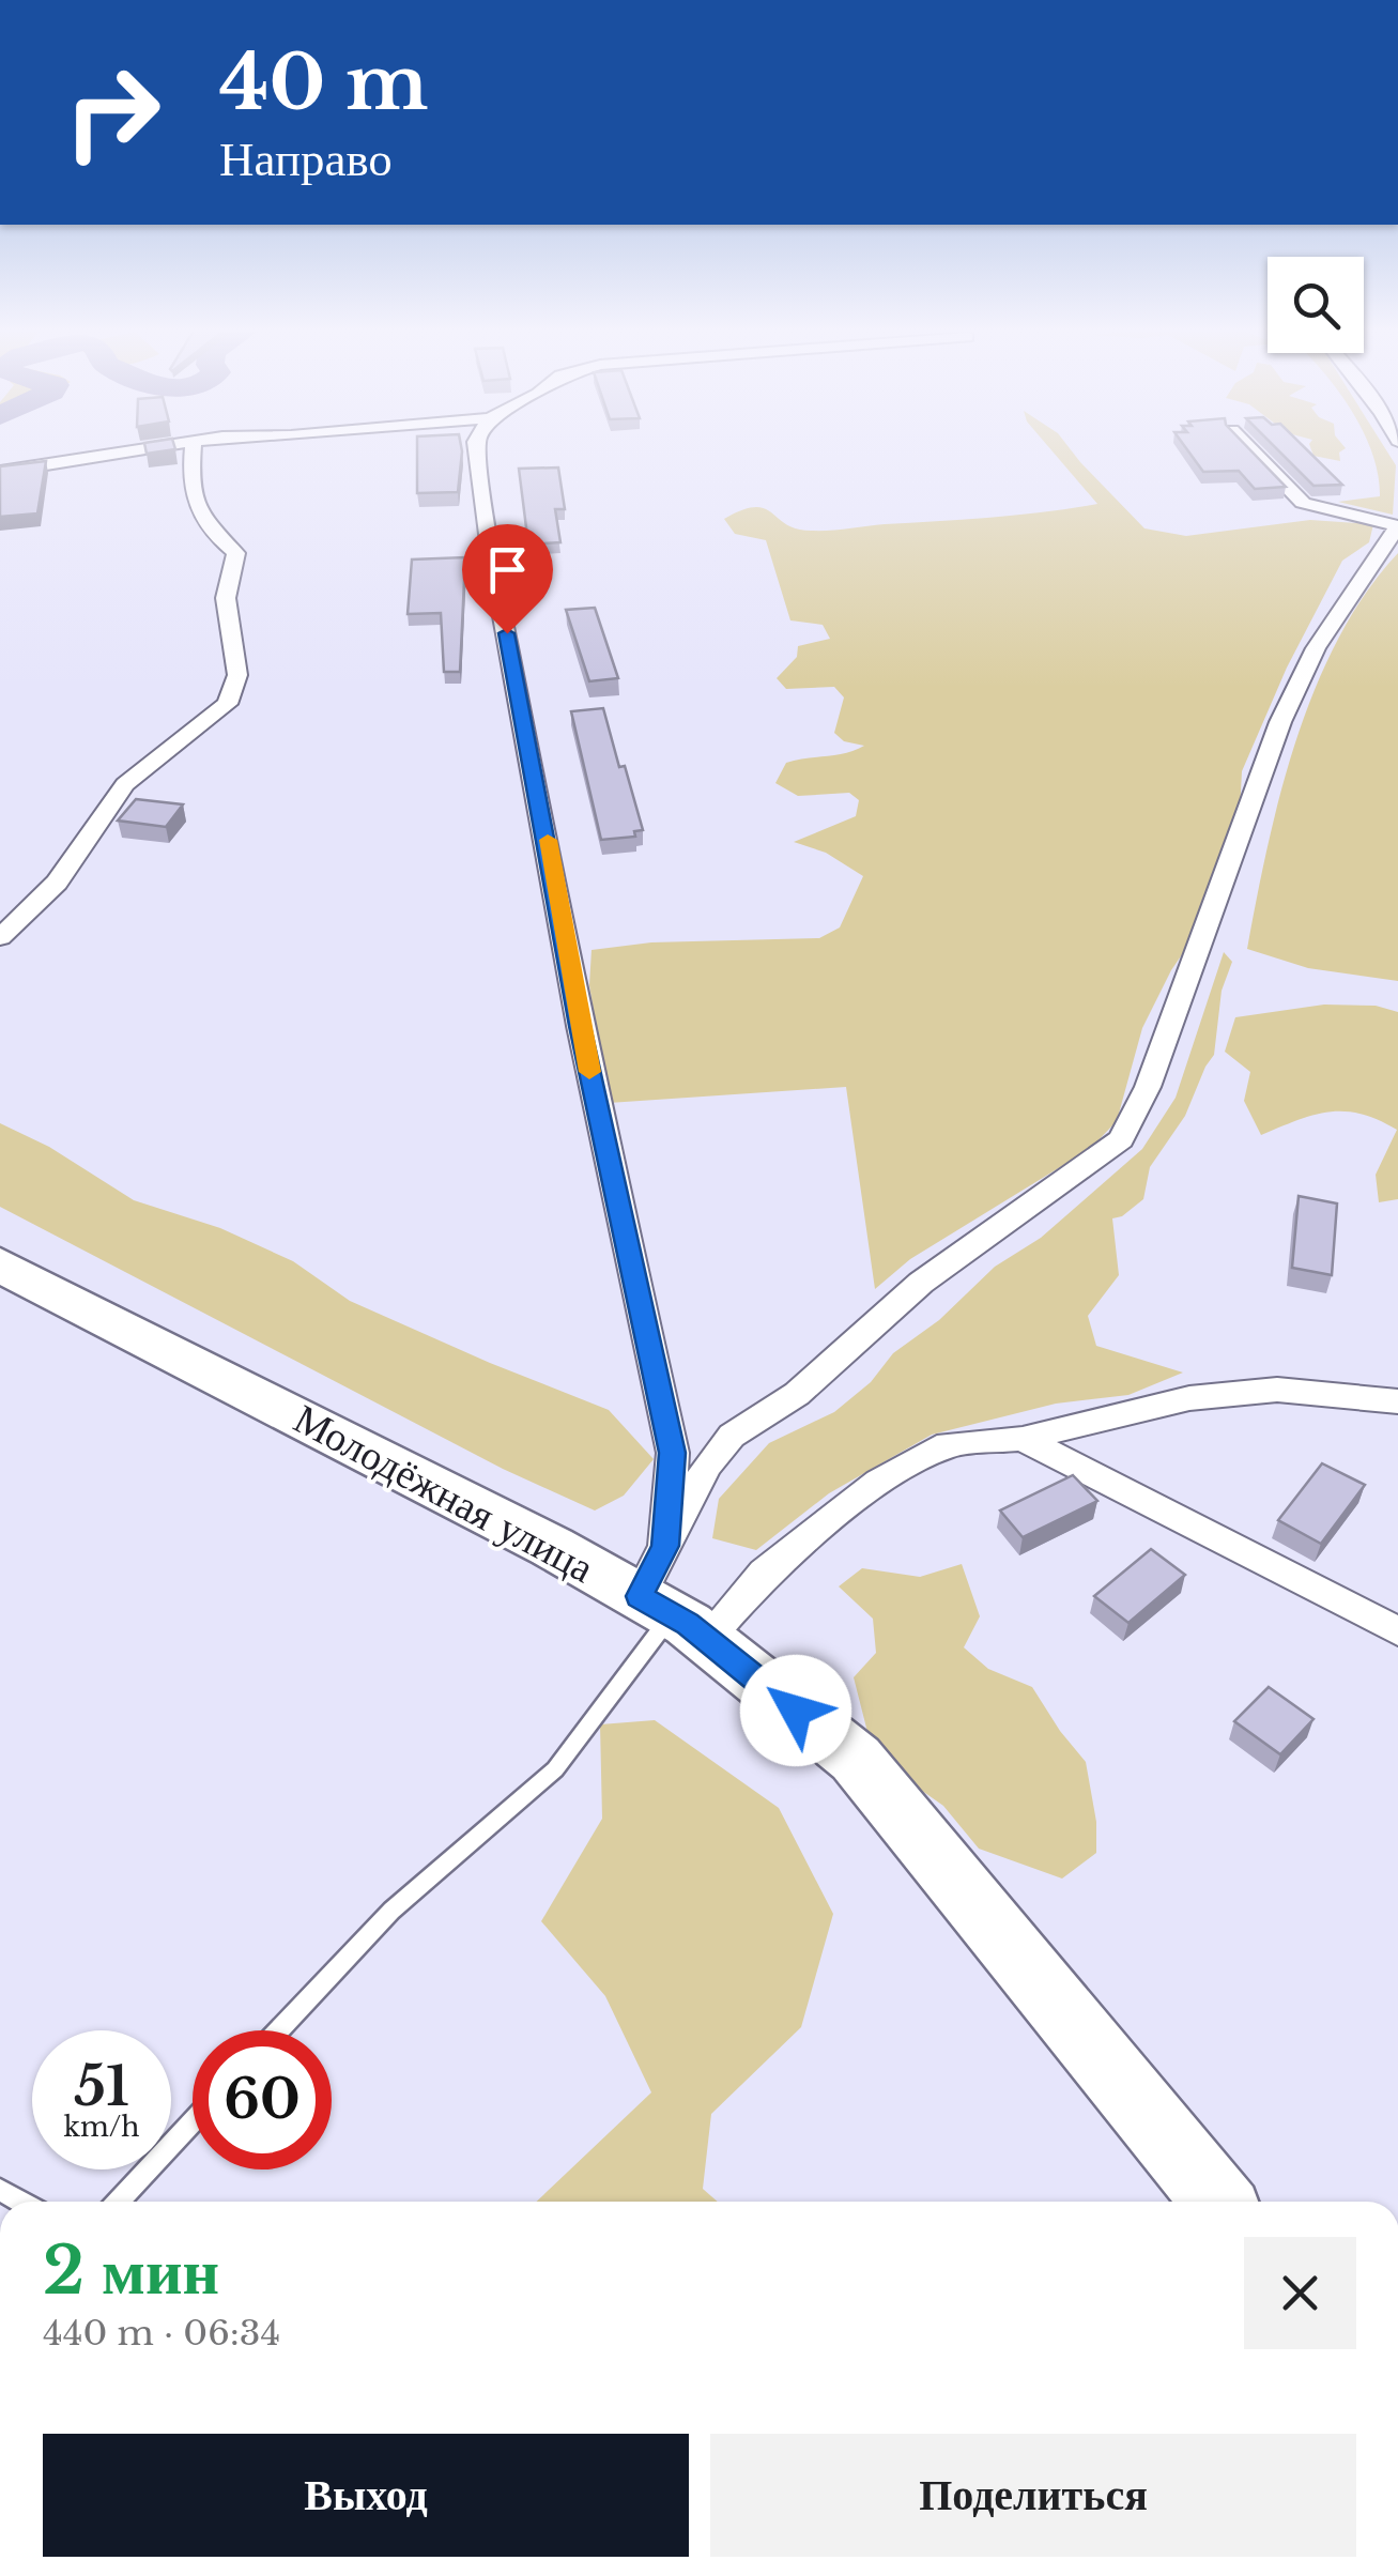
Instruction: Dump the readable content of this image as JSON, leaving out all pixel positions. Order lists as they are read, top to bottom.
{
  "streets": {
    "main road": ["Молодёжная улица"]
  },
  "page": {
    "turn": ["40 m", "Направо"],
    "speed": "51 km/h",
    "limit": "60",
    "heading": ["2 мин", "440 m · 06:34"],
    "buttons": ["Выход", "Поделиться"]
  }
}
